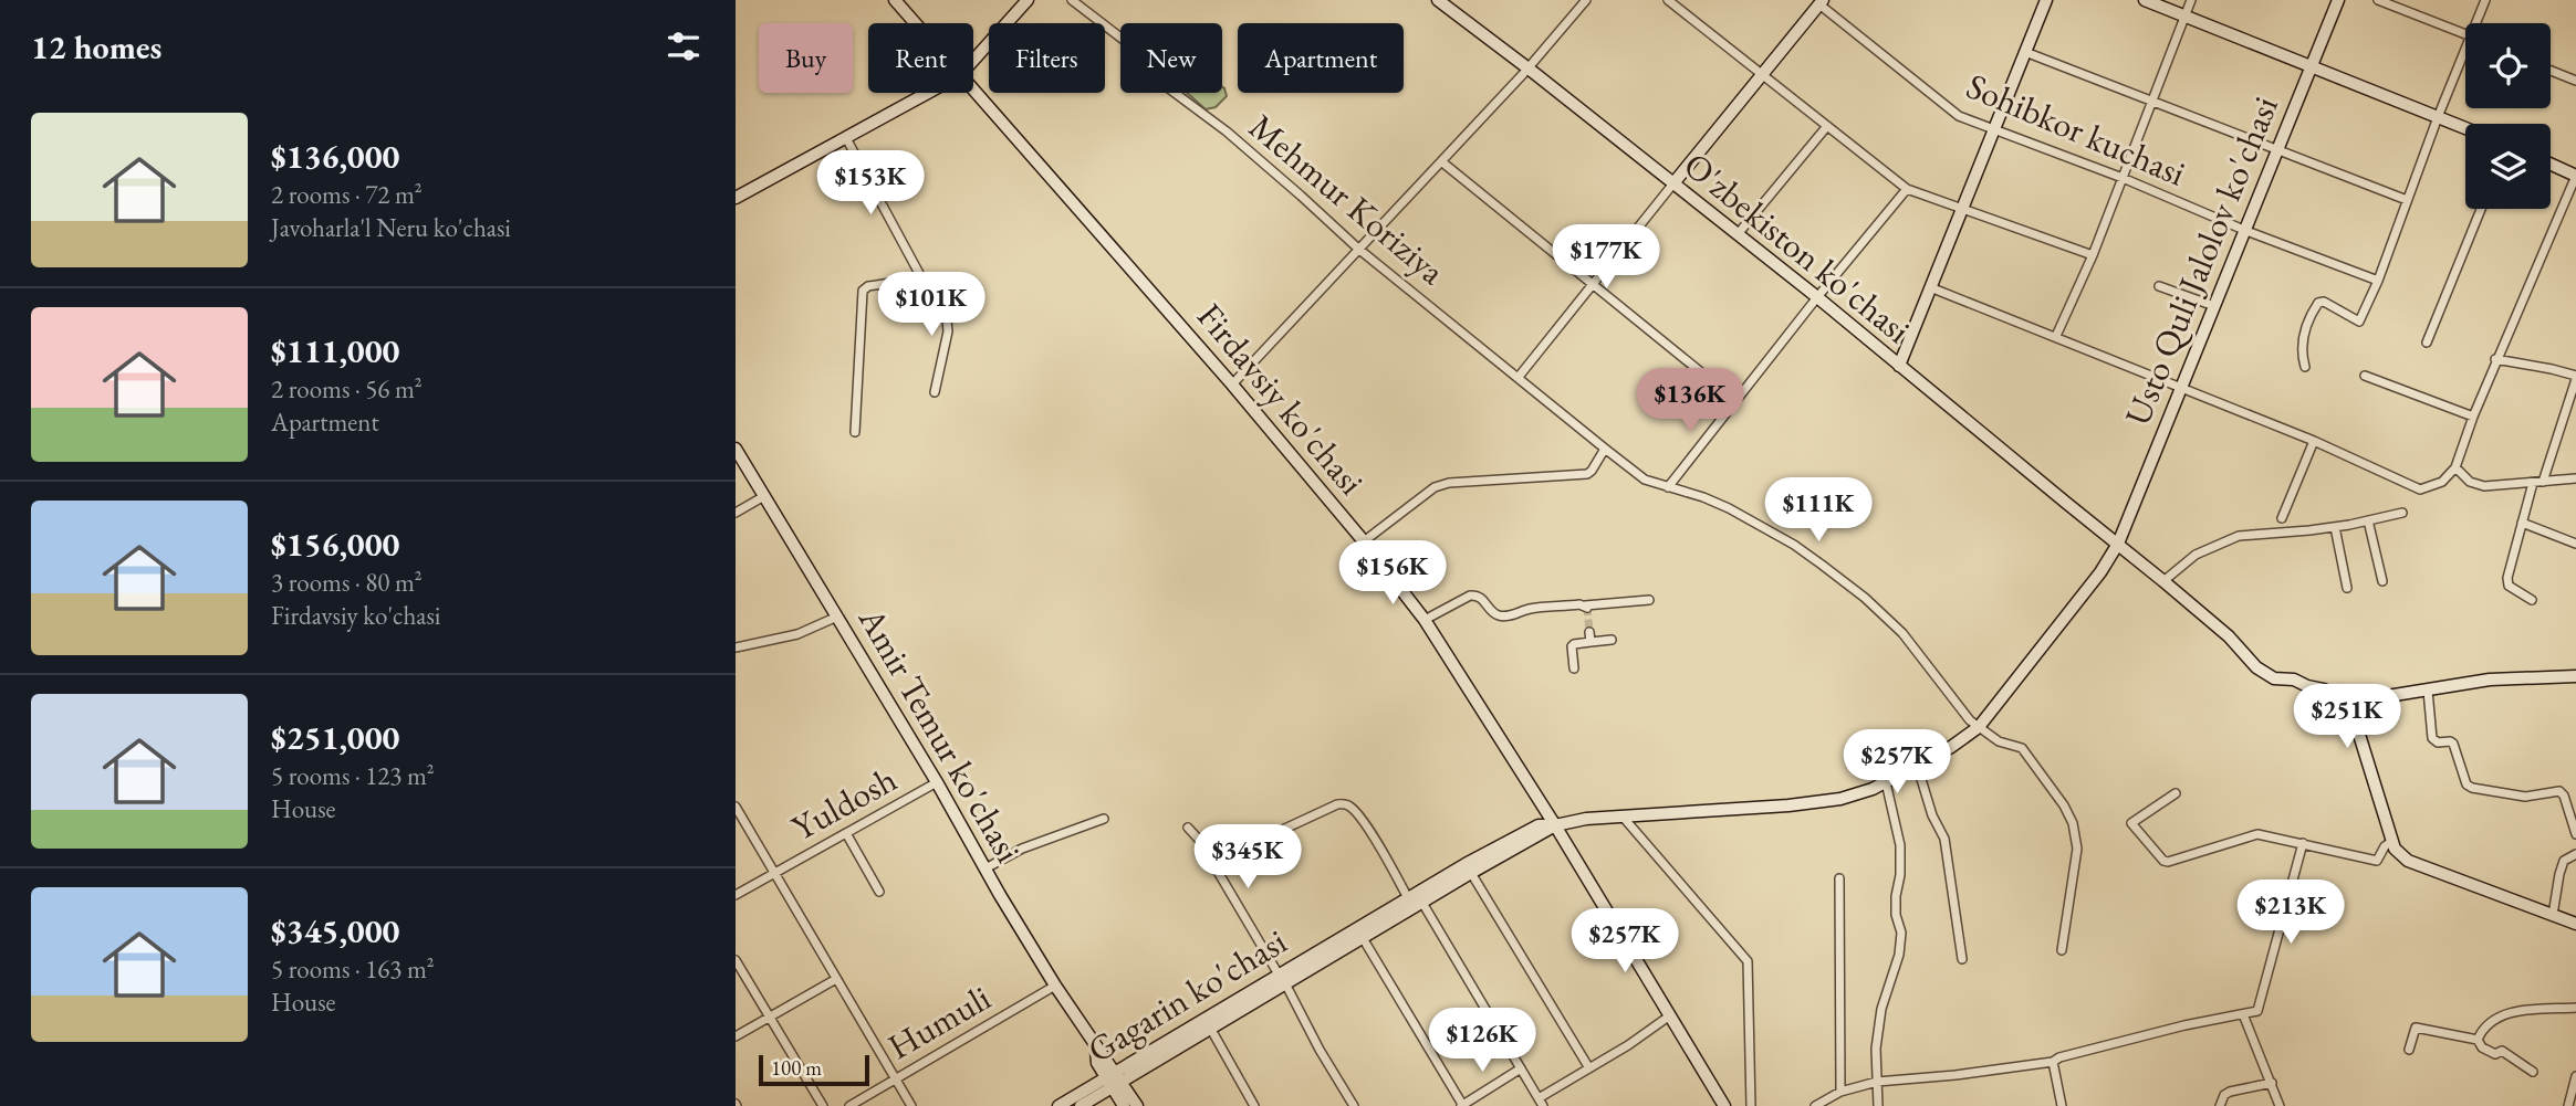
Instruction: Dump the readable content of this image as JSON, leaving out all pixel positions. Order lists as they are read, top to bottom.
{
  "streets": {
    "main road": [
      "O'zbekiston ko'chasi",
      "Usto Quli Jalolov ko'chasi",
      "Firdavsiy ko'chasi",
      "Amir Temur ko'chasi",
      "Gagarin ko'chasi"
    ],
    "street": [
      "Sohibkor kuchasi",
      "Mehmur Koriziya",
      "Yuldosh",
      "Humuli"
    ]
  },
  "crossings": [
    ["Sohibkor kuchasi", "Usto Quli Jalolov ko'chasi"],
    ["Mehmur Koriziya", "Usto Quli Jalolov ko'chasi"],
    ["O'zbekiston ko'chasi", "Usto Quli Jalolov ko'chasi"],
    ["Usto Quli Jalolov ko'chasi", "Firdavsiy ko'chasi"],
    ["Usto Quli Jalolov ko'chasi", "Gagarin ko'chasi"],
    ["Firdavsiy ko'chasi", "Gagarin ko'chasi"],
    ["Amir Temur ko'chasi", "Yuldosh"],
    ["Amir Temur ko'chasi", "Gagarin ko'chasi"],
    ["Amir Temur ko'chasi", "Humuli"]
  ],
  "scale_bar": "100 m",
  "page": {
    "heading": "12 homes",
    "chip": [
      "Buy",
      "Rent",
      "Filters",
      "New",
      "Apartment"
    ],
    "list": [
      {
        "name": "$136,000",
        "note": "2 rooms · 72 m² · Javoharla'l Neru ko'chasi"
      },
      {
        "name": "$111,000",
        "note": "2 rooms · 56 m² · Apartment"
      },
      {
        "name": "$156,000",
        "note": "3 rooms · 80 m² · Firdavsiy ko'chasi"
      },
      {
        "name": "$251,000",
        "note": "5 rooms · 123 m² · House"
      },
      {
        "name": "$345,000",
        "note": "5 rooms · 163 m² · House"
      }
    ],
    "price": [
      "$153K",
      "$177K",
      "$101K",
      "$136K",
      "$111K",
      "$156K",
      "$251K",
      "$257K",
      "$345K",
      "$213K",
      "$257K",
      "$126K"
    ],
    "scale": "100 m"
  }
}
